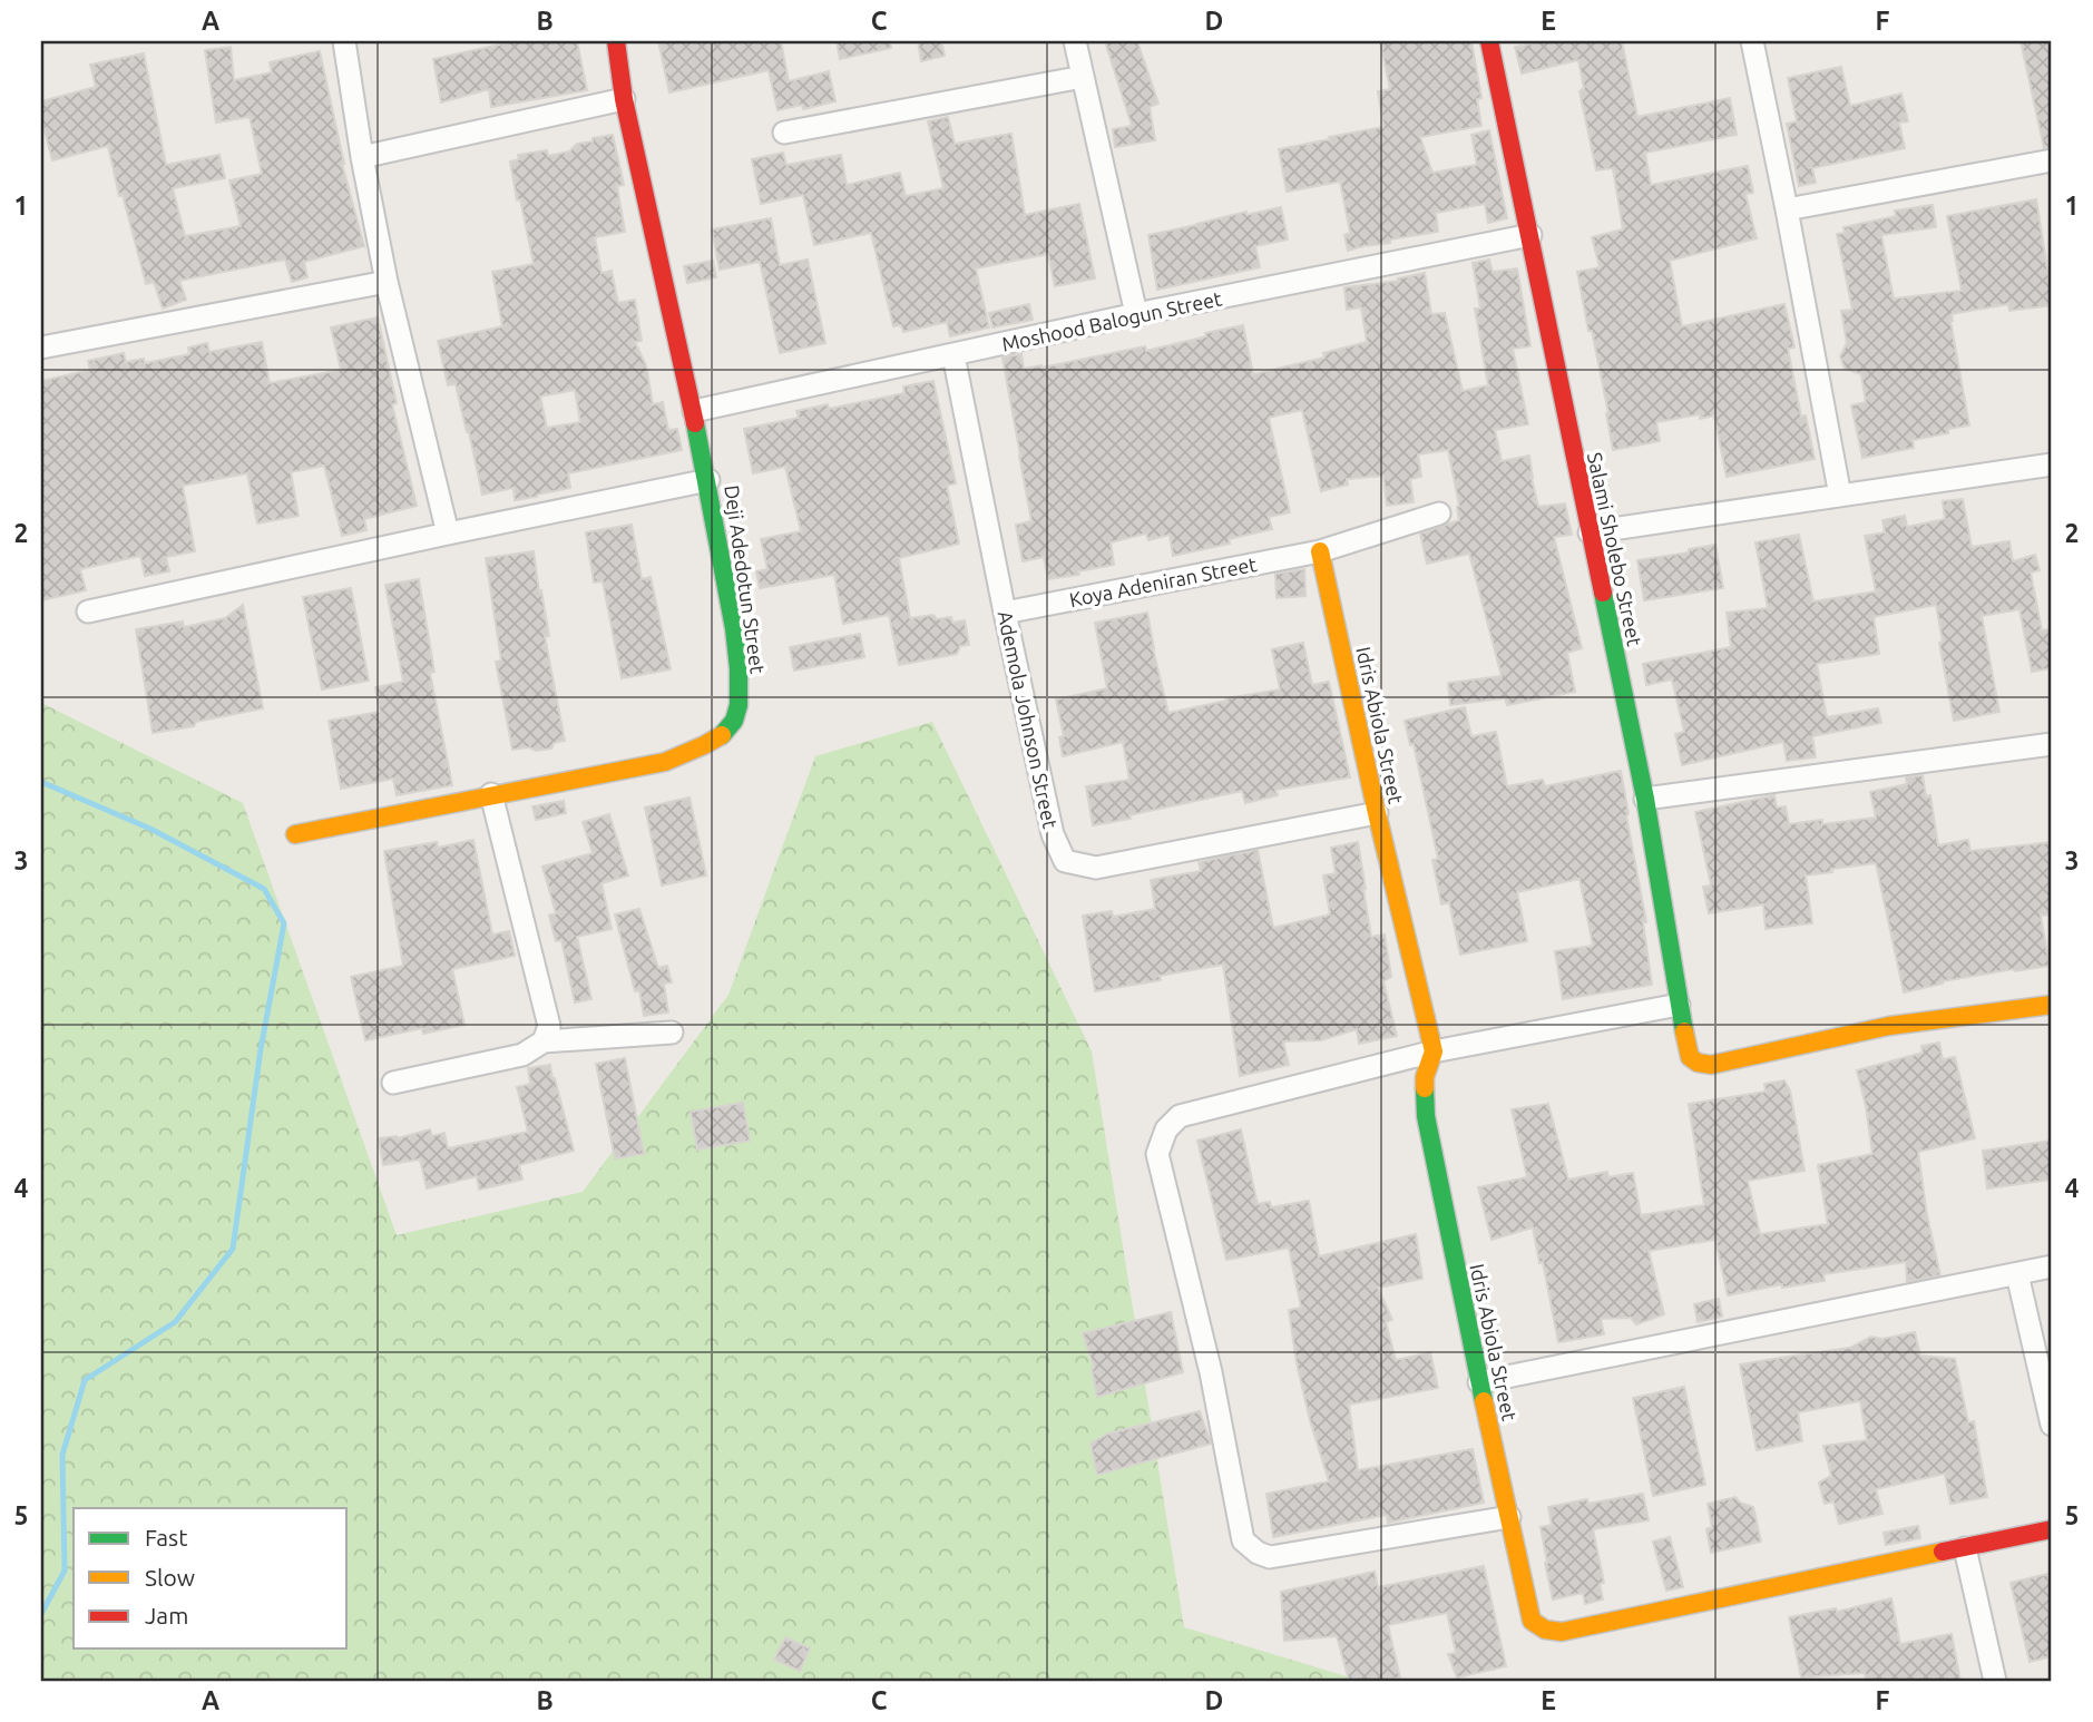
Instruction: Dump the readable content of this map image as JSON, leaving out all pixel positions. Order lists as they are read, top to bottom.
{
  "streets": {
    "street": [
      "Moshood Balogun Street",
      "Salami Sholebo Street",
      "Deji Adedotun Street",
      "Koya Adeniran Street",
      "Ademola Johnson Street",
      "Idris Abiola Street"
    ]
  },
  "crossings": [
    ["Moshood Balogun Street", "Salami Sholebo Street"],
    ["Moshood Balogun Street", "Deji Adedotun Street"],
    ["Moshood Balogun Street", "Ademola Johnson Street"],
    ["Koya Adeniran Street", "Ademola Johnson Street"],
    ["Koya Adeniran Street", "Idris Abiola Street"],
    ["Ademola Johnson Street", "Idris Abiola Street"]
  ],
  "legend": ["Fast", "Slow", "Jam"],
  "grid": {
    "columns": [
      "A",
      "B",
      "C",
      "D",
      "E",
      "F"
    ],
    "rows": [
      "1",
      "2",
      "3",
      "4",
      "5"
    ]
  }
}
